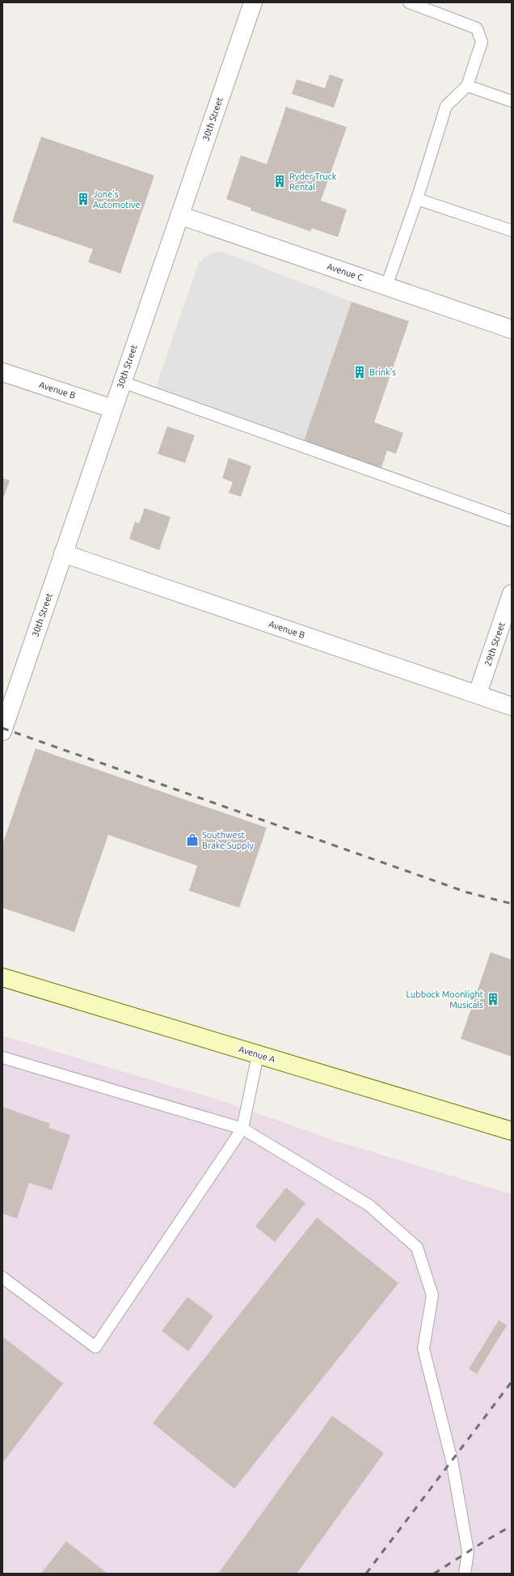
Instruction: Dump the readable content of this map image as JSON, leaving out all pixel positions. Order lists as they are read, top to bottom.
{
  "streets": {
    "main road": ["Avenue A"],
    "street": [
      "30th Street",
      "Avenue C",
      "Avenue B",
      "29th Street"
    ]
  },
  "crossings": [
    ["30th Street", "Avenue C"],
    ["30th Street", "Avenue B"],
    ["Avenue B", "29th Street"]
  ],
  "places": {
    "building": [
      "Ryder Truck Rental",
      "Jone's Automotive",
      "Brink's",
      "Lubbock Moonlight Musicals"
    ],
    "shop": ["Southwest Brake Supply"]
  }
}
